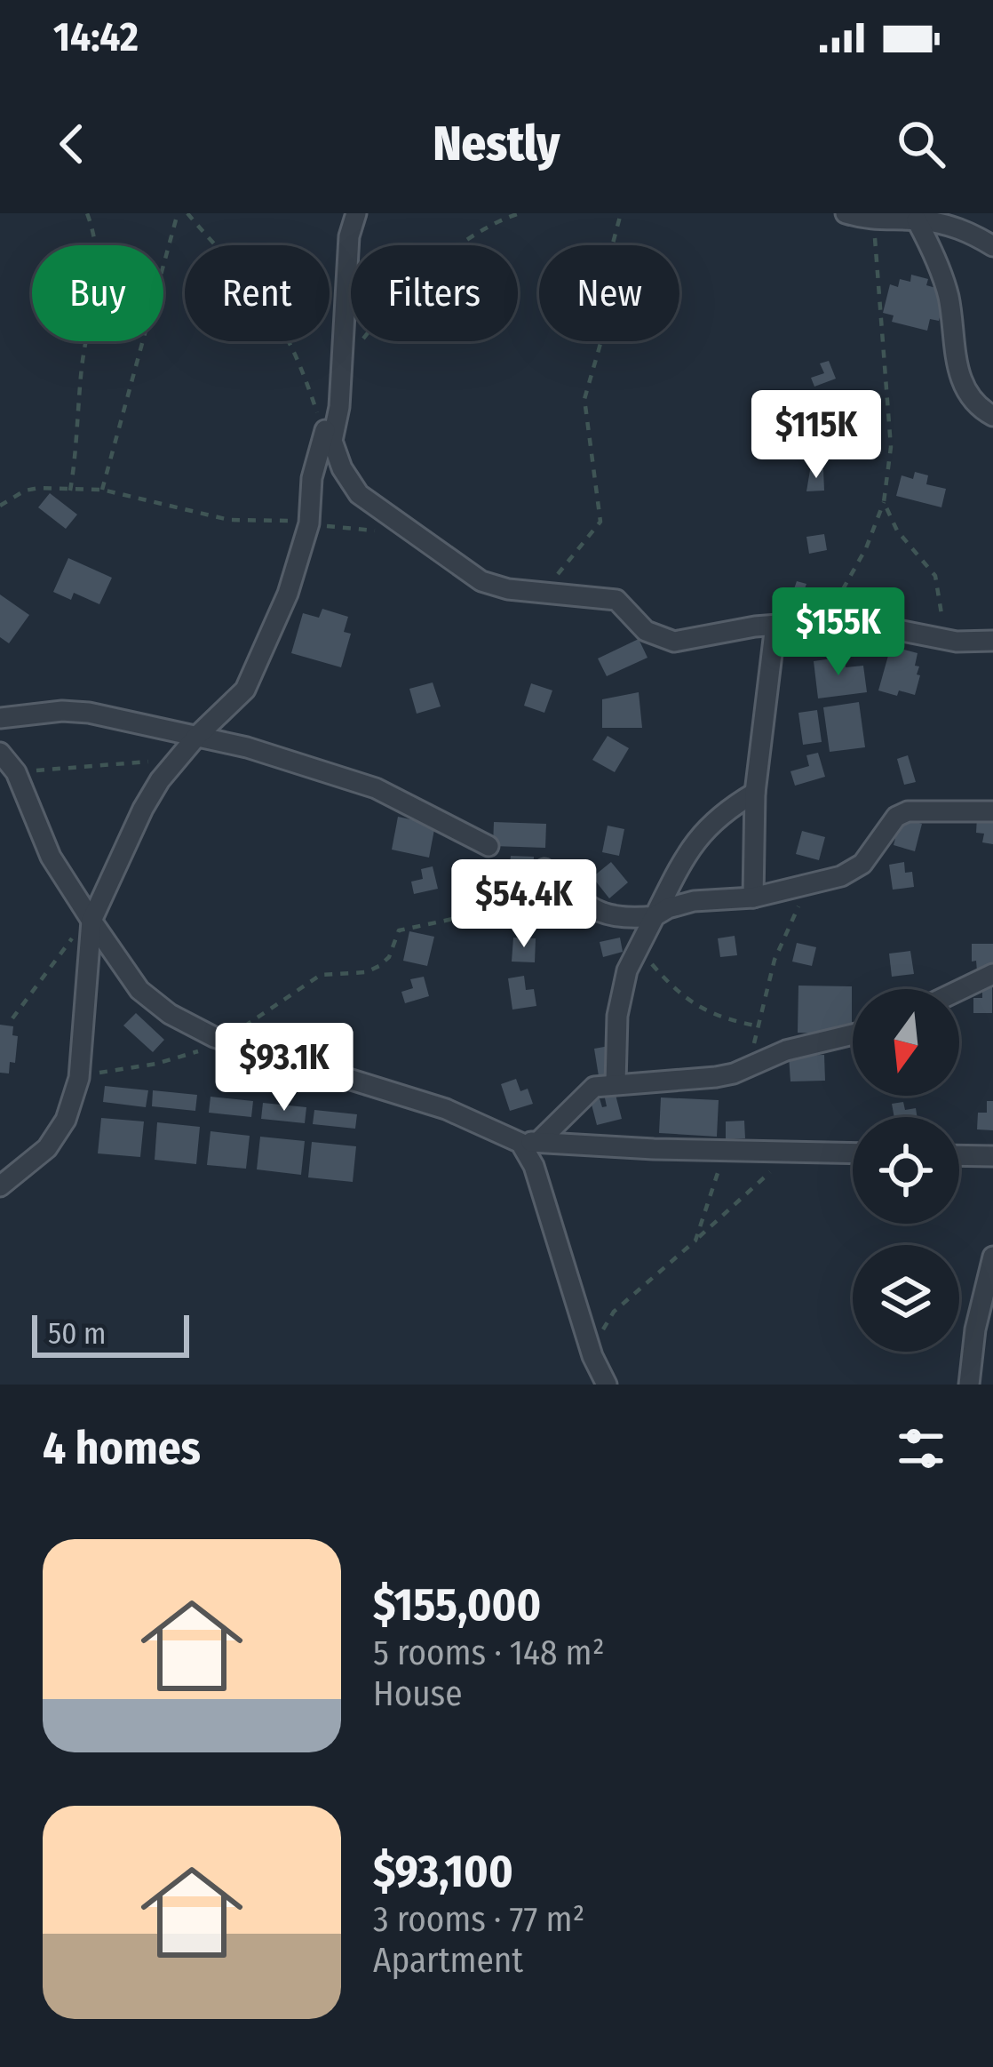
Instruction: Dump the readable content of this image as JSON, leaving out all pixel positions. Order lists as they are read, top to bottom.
{
  "scale_bar": "50 m",
  "north": "bottom",
  "page": {
    "status": "14:42",
    "header": "Nestly",
    "chip": [
      "Buy",
      "Rent",
      "Filters",
      "New"
    ],
    "price": [
      "$115K",
      "$155K",
      "$54.4K",
      "$93.1K"
    ],
    "scale": "50 m",
    "heading": "4 homes",
    "list": [
      {
        "name": "$155,000",
        "note": "5 rooms · 148 m² · House"
      },
      {
        "name": "$93,100",
        "note": "3 rooms · 77 m² · Apartment"
      }
    ]
  }
}
